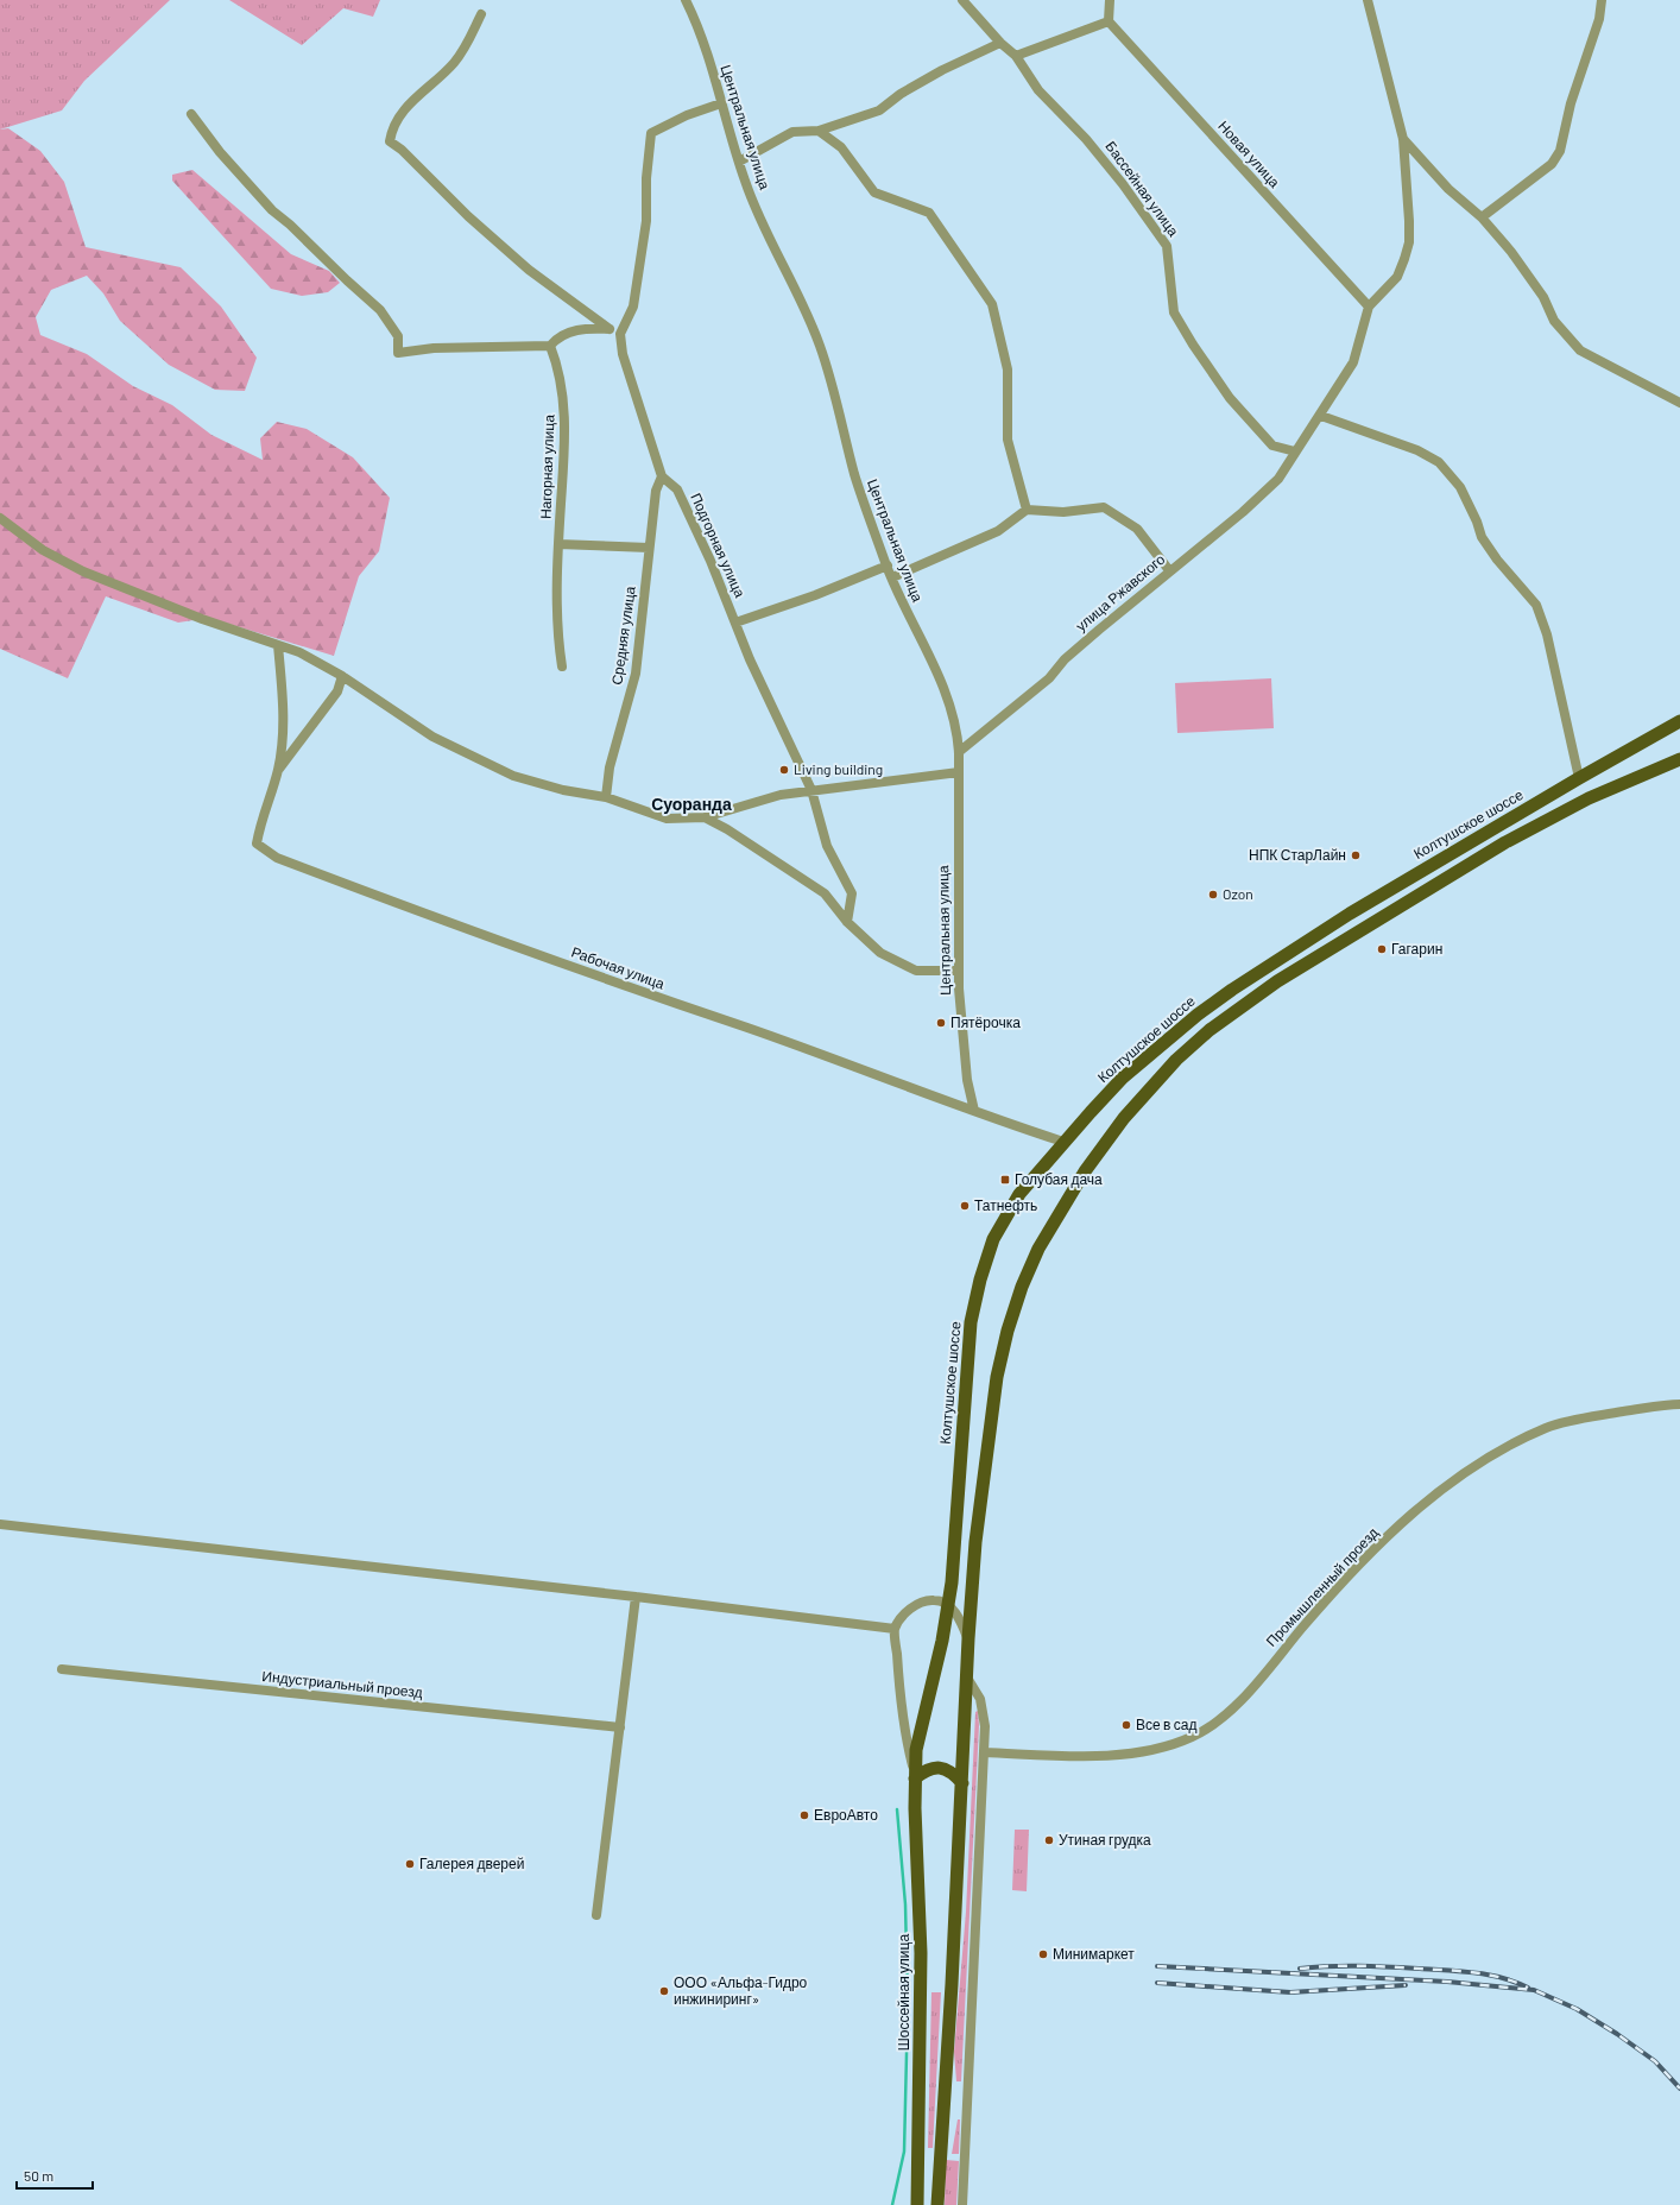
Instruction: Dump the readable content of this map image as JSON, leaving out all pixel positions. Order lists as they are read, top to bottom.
{
  "streets": {
    "main road": ["Колтушское шоссе", "Шоссейная улица"],
    "street": [
      "Центральная улица",
      "Новая улица",
      "Бассейная улица",
      "Нагорная улица",
      "Подгорная улица",
      "улица Ржавского",
      "Средняя улица",
      "Рабочая улица",
      "Промышленный проезд",
      "Индустриальный проезд"
    ]
  },
  "crossings": [
    ["Центральная улица", "улица Ржавского"],
    ["Центральная улица", "Рабочая улица"],
    ["Новая улица", "улица Ржавского"],
    ["Бассейная улица", "улица Ржавского"],
    ["Подгорная улица", "Средняя улица"],
    ["Колтушское шоссе", "Рабочая улица"],
    ["Колтушское шоссе", "Шоссейная улица"]
  ],
  "districts": ["Суоранда"],
  "places": {
    "other": [
      "Living building",
      "НПК СтарЛайн",
      "Ozon",
      "Гагарин",
      "Пятёрочка",
      "Татнефть",
      "Все в сад",
      "ЕвроАвто",
      "Утиная грудка",
      "Галерея дверей",
      "Минимаркет",
      "ООО «Альфа-Гидро инжиниринг»"
    ],
    "transit": ["Голубая дача"]
  },
  "scale_bar": "50 m"
}
